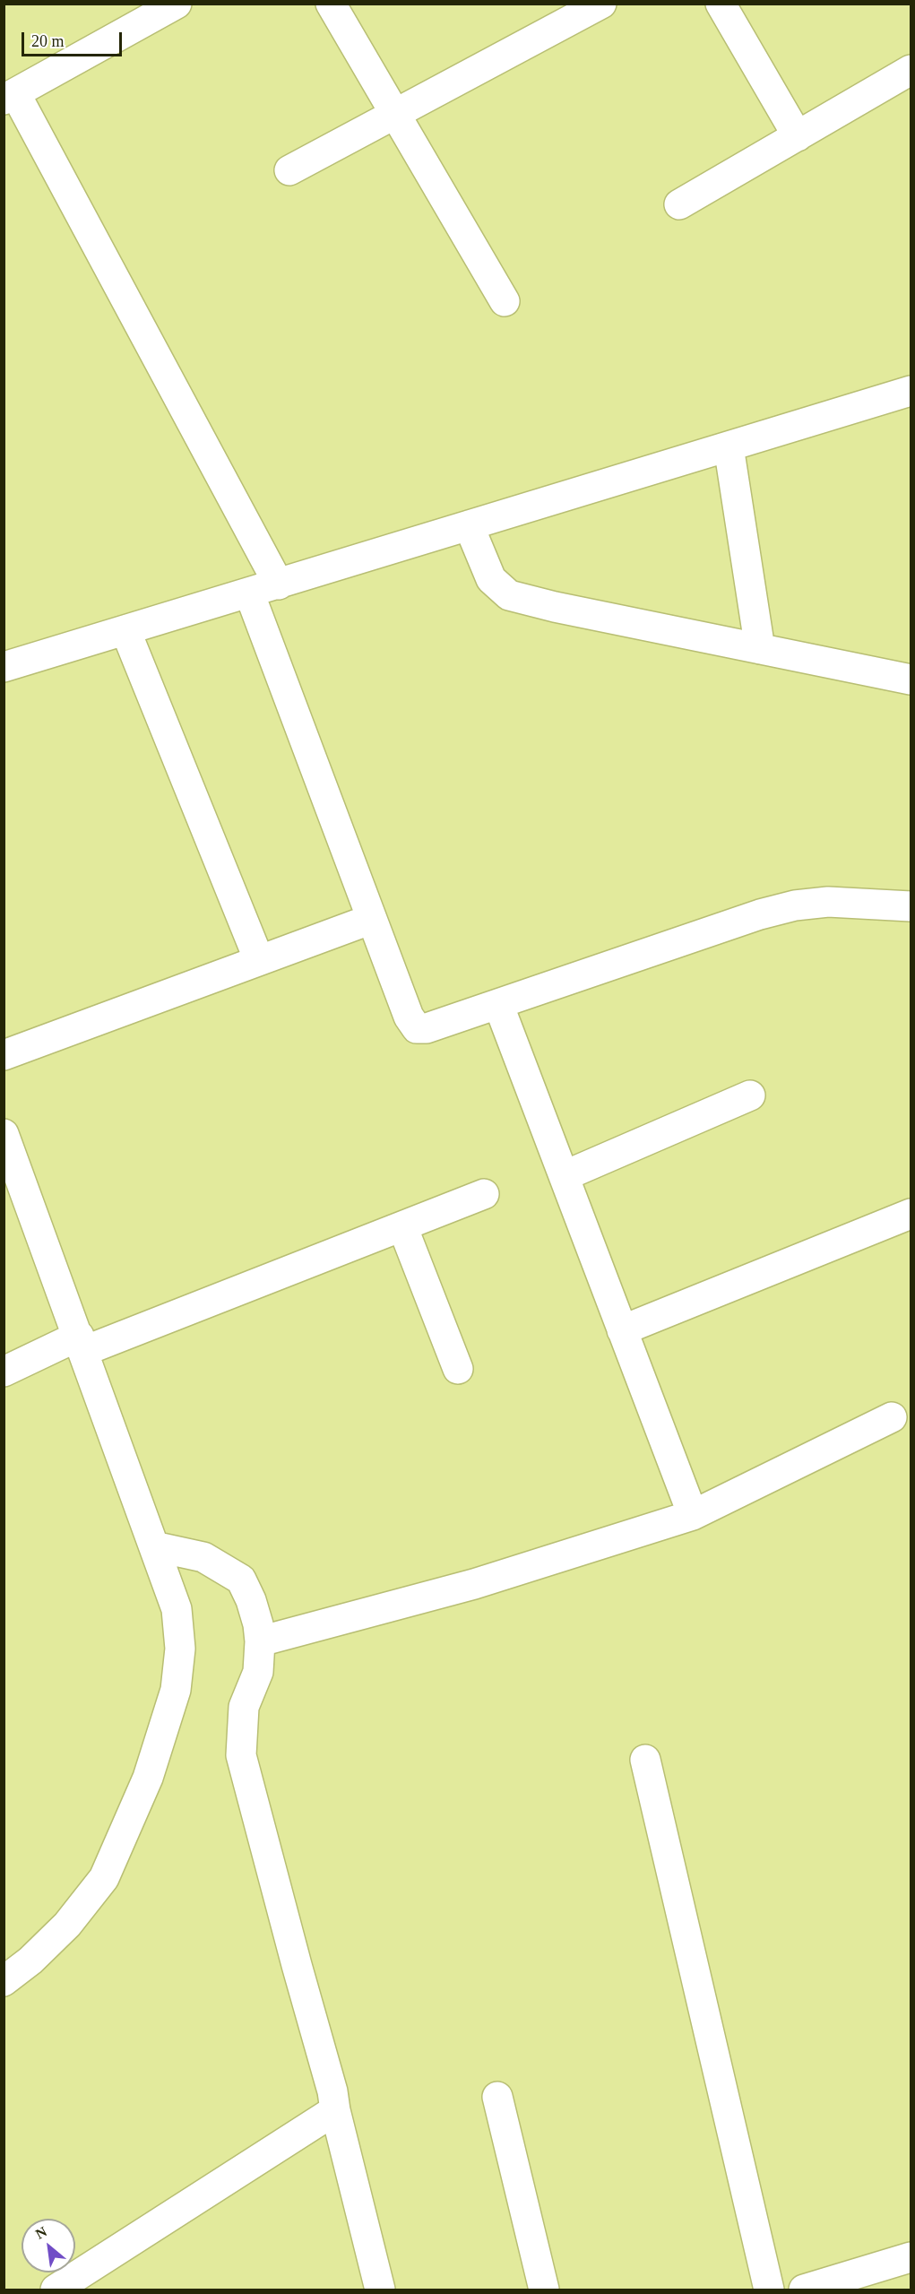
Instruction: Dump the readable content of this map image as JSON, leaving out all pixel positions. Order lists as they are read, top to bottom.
{
  "scale_bar": "20 m",
  "north": "top left"
}
